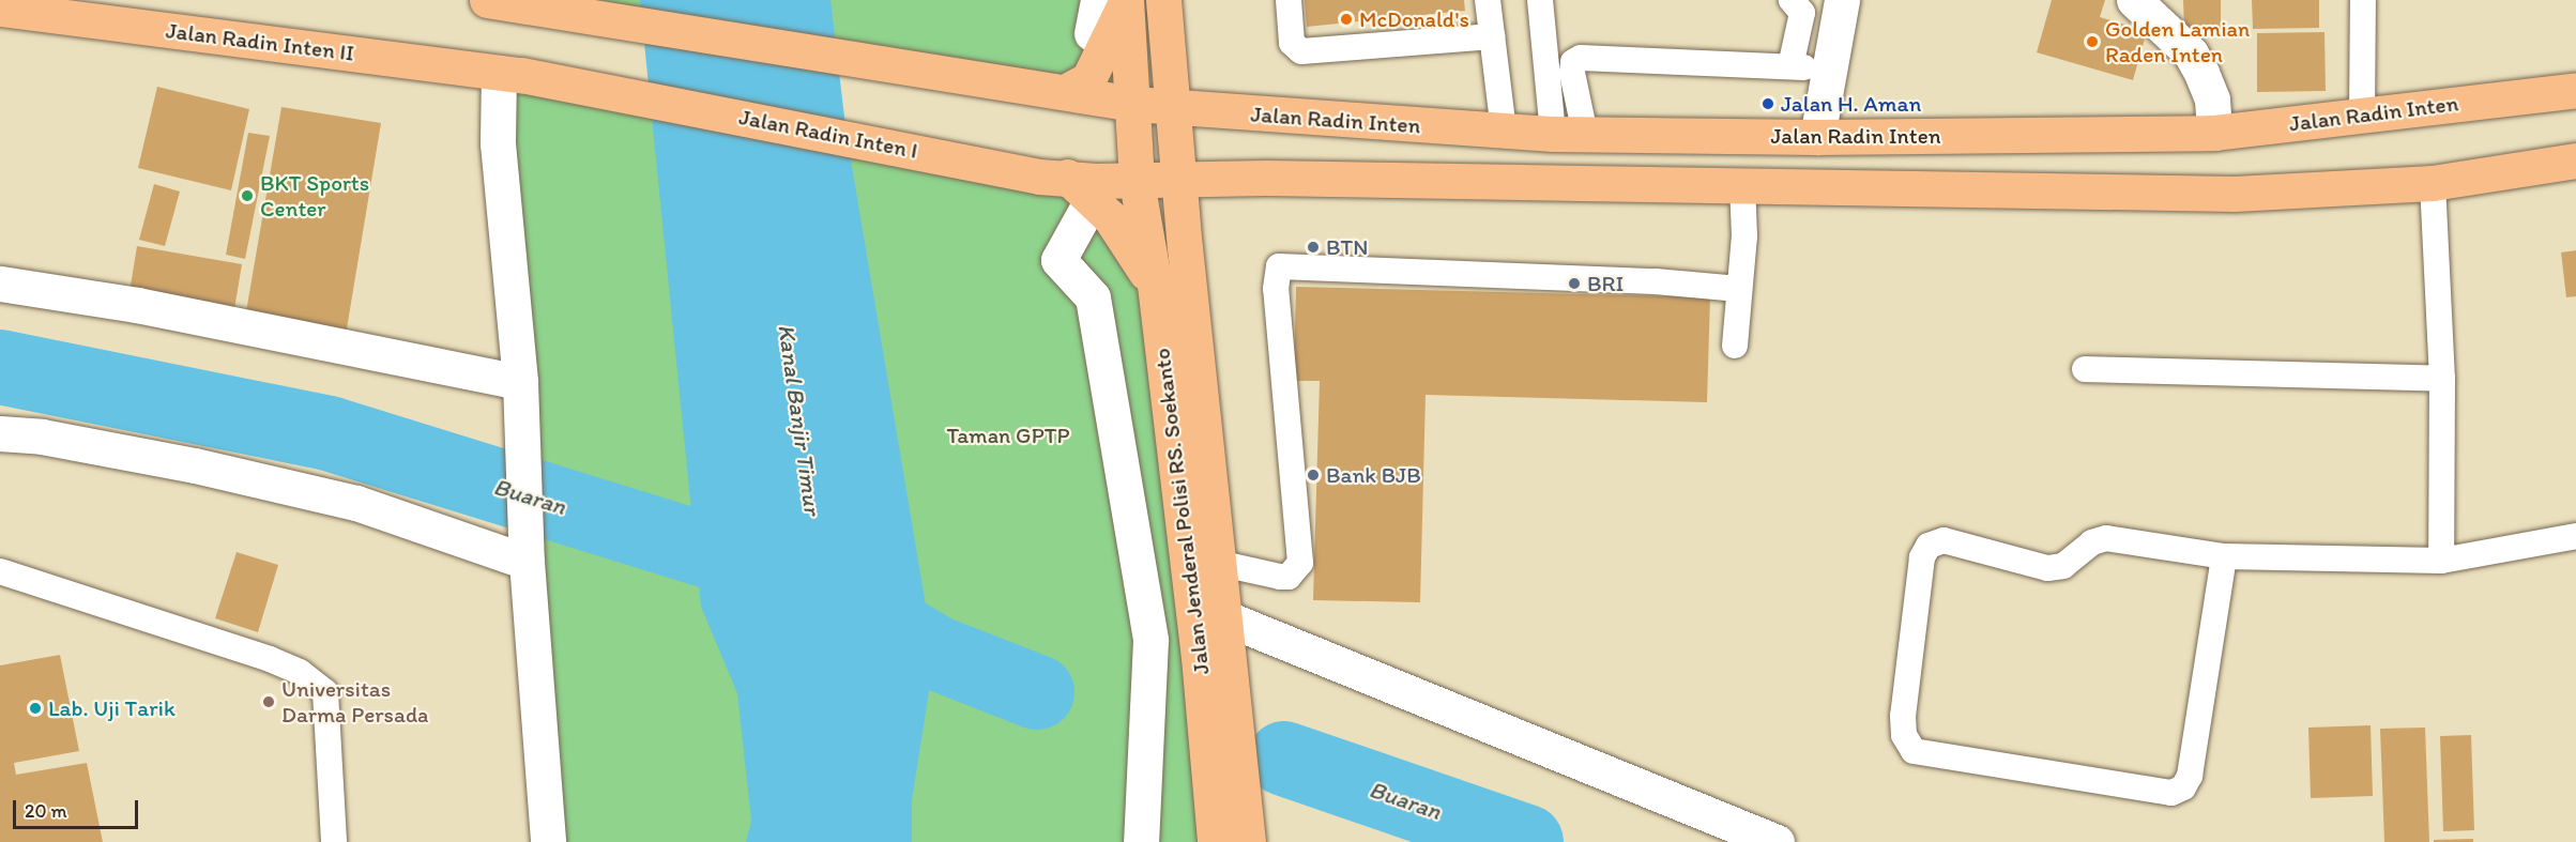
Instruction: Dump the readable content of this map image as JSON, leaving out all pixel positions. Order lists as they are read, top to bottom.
{
  "streets": {
    "main road": [
      "Jalan Radin Inten II",
      "Jalan Radin Inten",
      "Jalan Radin Inten I",
      "Jalan Jenderal Polisi RS. Soekanto"
    ]
  },
  "crossings": [
    ["Jalan Radin Inten II", "Jalan Radin Inten I"],
    ["Jalan Radin Inten", "Jalan Jenderal Polisi RS. Soekanto"],
    ["Jalan Radin Inten I", "Jalan Jenderal Polisi RS. Soekanto"]
  ],
  "water": ["Kanal Banjir Timur", "Buaran"],
  "parks": ["Taman GPTP"],
  "places": [
    "McDonald's",
    "Golden Lamian Raden Inten",
    "Jalan H. Aman",
    "BKT Sports Center",
    "BTN",
    "BRI",
    "Bank BJB",
    "Universitas Darma Persada",
    "Lab. Uji Tarik"
  ],
  "scale_bar": "20 m"
}
